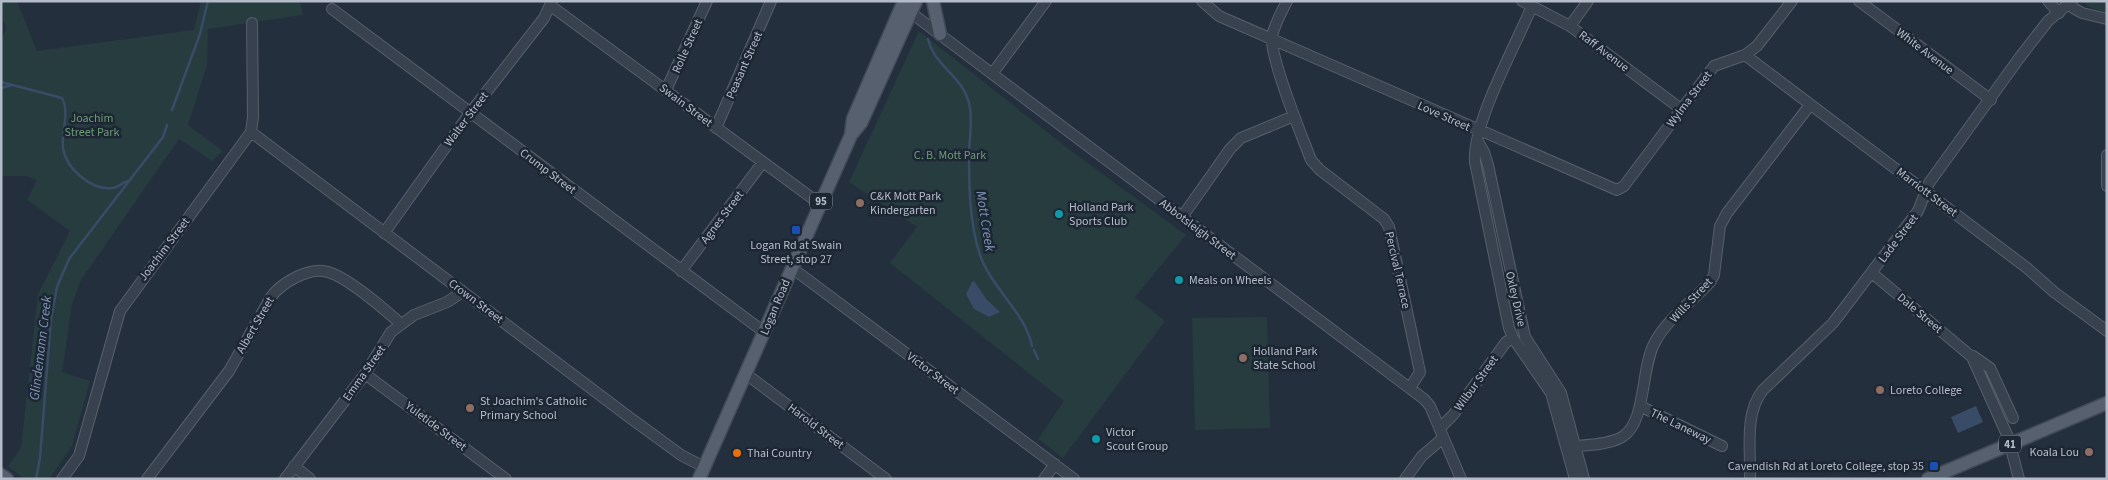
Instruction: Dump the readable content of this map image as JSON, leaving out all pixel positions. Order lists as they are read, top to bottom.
{
  "streets": {
    "main road": ["95", "Logan Road", "41"],
    "street": [
      "Rolle Street",
      "Raff Avenue",
      "White Avenue",
      "Peasant Street",
      "Wylma Street",
      "Swain Street",
      "Love Street",
      "Walter Street",
      "Crump Street",
      "Marriott Street",
      "Agnes Street",
      "Abbotsleigh Street",
      "Lade Street",
      "Joachim Street",
      "Percival Terrace",
      "Oxley Drive",
      "Wills Street",
      "Crown Street",
      "Dale Street",
      "Albert Street",
      "Emma Street",
      "Victor Street",
      "Wilbur Street",
      "Yuletide Street",
      "Harold Street",
      "The Laneway"
    ]
  },
  "crossings": [
    ["Rolle Street", "Swain Street"],
    ["Raff Avenue", "Wylma Street"],
    ["Raff Avenue", "Oxley Drive"],
    ["White Avenue", "Lade Street"],
    ["Peasant Street", "Swain Street"],
    ["Wylma Street", "Love Street"],
    ["Wylma Street", "Marriott Street"],
    ["Swain Street", "Walter Street"],
    ["Swain Street", "Agnes Street"],
    ["Swain Street", "Logan Road"],
    ["Love Street", "Percival Terrace"],
    ["Love Street", "Oxley Drive"],
    ["Walter Street", "Crump Street"],
    ["Walter Street", "Crown Street"],
    ["Crump Street", "Agnes Street"],
    ["Crump Street", "Logan Road"],
    ["Marriott Street", "Lade Street"],
    ["Marriott Street", "Wills Street"],
    ["Abbotsleigh Street", "Percival Terrace"],
    ["Abbotsleigh Street", "Logan Road"],
    ["Abbotsleigh Street", "Wilbur Street"],
    ["Lade Street", "Dale Street"],
    ["Joachim Street", "Crown Street"],
    ["Oxley Drive", "Wills Street"],
    ["Oxley Drive", "Wilbur Street"],
    ["Wills Street", "The Laneway"],
    ["Crown Street", "Logan Road"],
    ["Crown Street", "Emma Street"],
    ["Logan Road", "Victor Street"],
    ["Logan Road", "Harold Street"],
    ["Dale Street", "41"],
    ["Albert Street", "Emma Street"],
    ["Emma Street", "Yuletide Street"]
  ],
  "water": ["Mott Creek", "Glindemann Creek"],
  "parks": ["Joachim Street Park", "C. B. Mott Park"],
  "places": {
    "other": [
      "C&K Mott Park Kindergarten",
      "Holland Park Sports Club",
      "Meals on Wheels",
      "Holland Park State School",
      "Loreto College",
      "St Joachim's Catholic Primary School",
      "Victor Scout Group",
      "Koala Lou",
      "Thai Country"
    ],
    "transit": ["Logan Rd at Swain Street, stop 27", "Cavendish Rd at Loreto College, stop 35"]
  }
}
